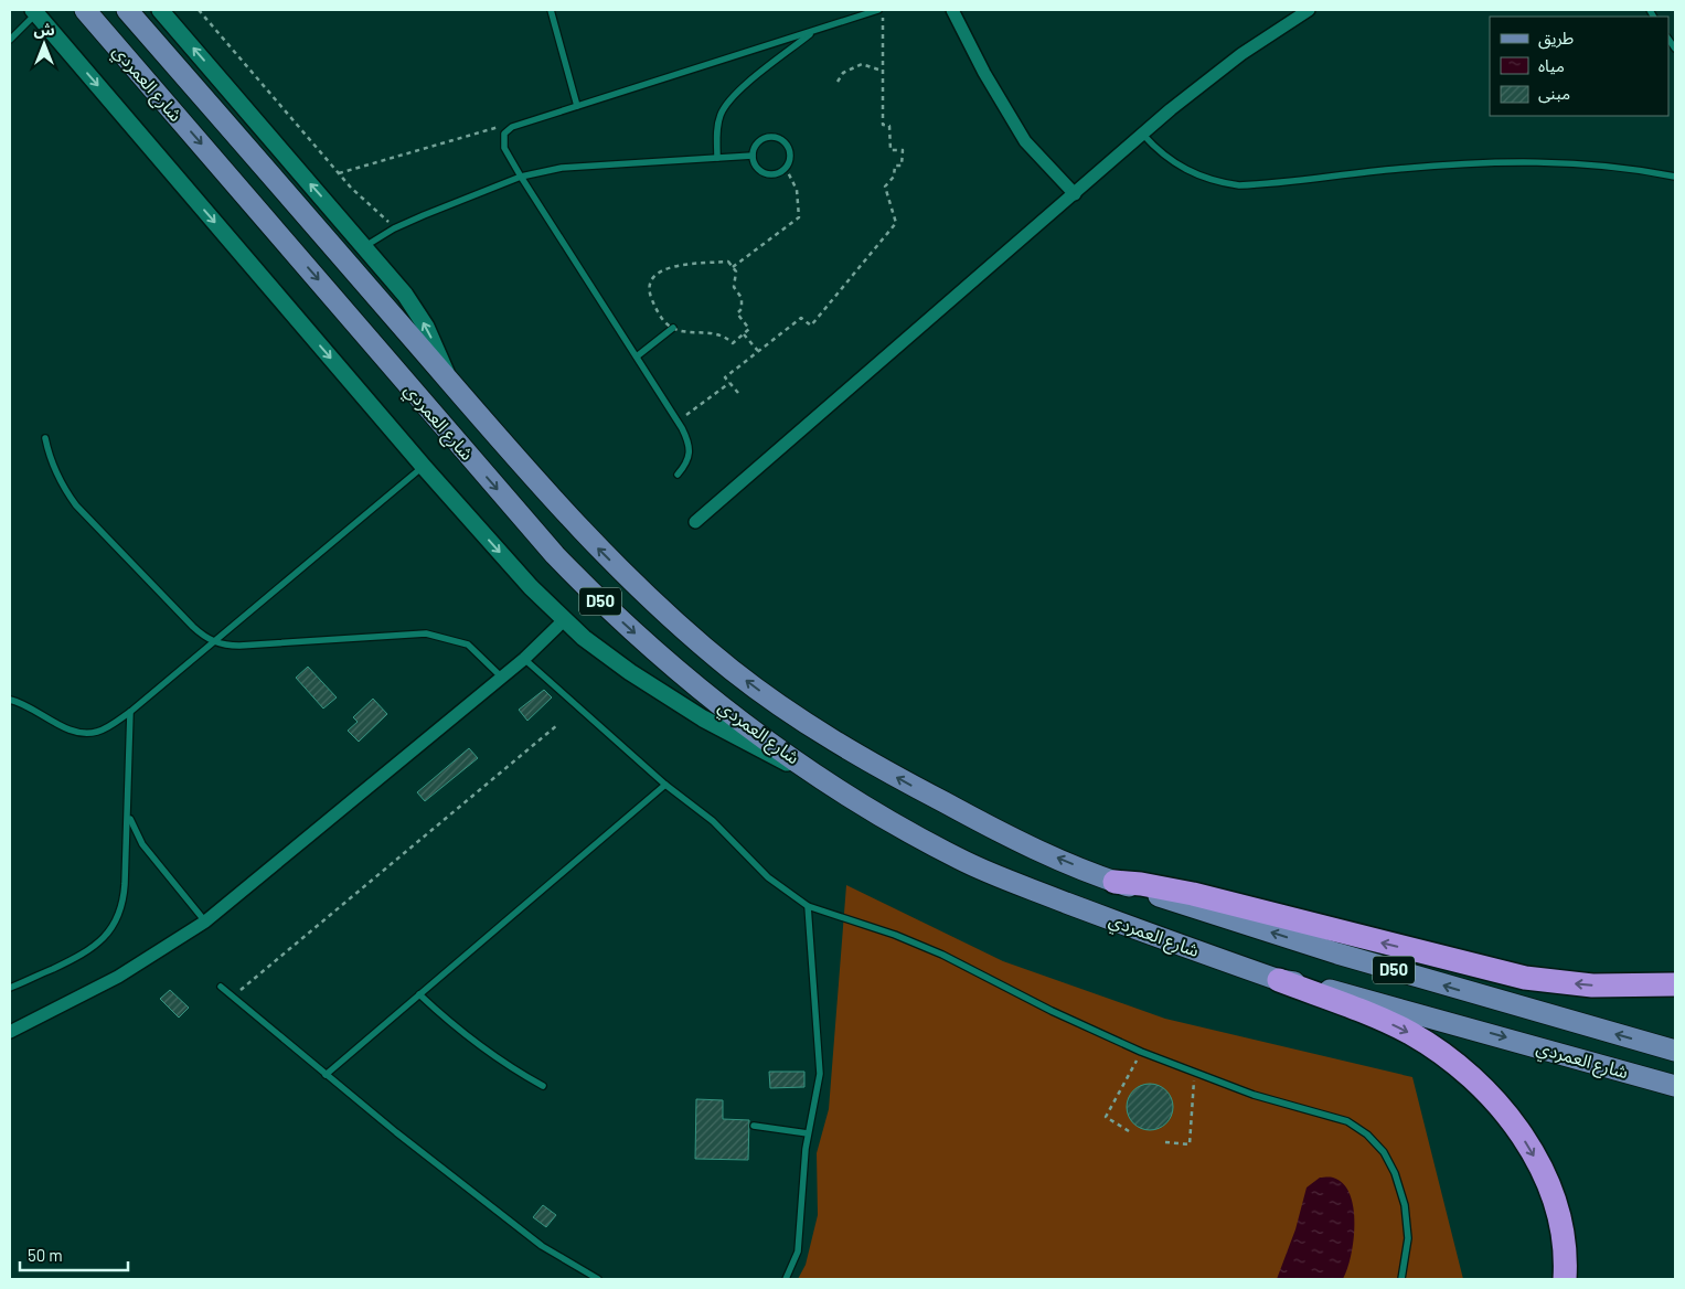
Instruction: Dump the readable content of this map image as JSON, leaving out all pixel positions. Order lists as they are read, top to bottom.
{
  "streets": {
    "main road": ["شارع العمردي", "D50"]
  },
  "legend": ["طريق", "مياه", "مبنى"],
  "scale_bar": "50 m",
  "north": "top"
}
